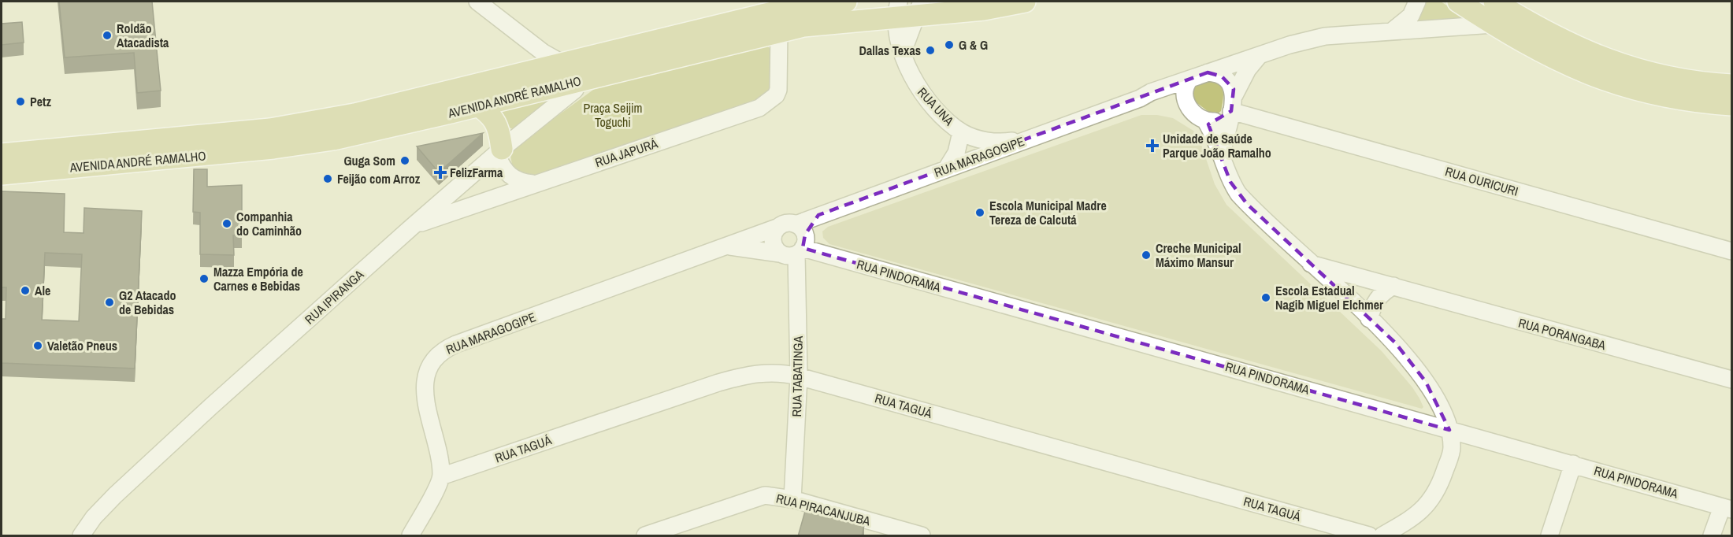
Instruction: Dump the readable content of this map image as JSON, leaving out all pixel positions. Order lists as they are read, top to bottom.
{
  "streets": {
    "main road": ["AVENIDA ANDRÉ RAMALHO"],
    "street": [
      "RUA UNA",
      "RUA JAPURÁ",
      "RUA MARAGOGIPE",
      "RUA OURICURI",
      "RUA PINDORAMA",
      "RUA IPIRANGA",
      "RUA PORANGABA",
      "RUA TABATINGA",
      "RUA TAGUÁ",
      "RUA PIRACANJUBA"
    ]
  },
  "crossings": [
    ["AVENIDA ANDRÉ RAMALHO", "RUA UNA"],
    ["AVENIDA ANDRÉ RAMALHO", "RUA JAPURÁ"],
    ["AVENIDA ANDRÉ RAMALHO", "RUA IPIRANGA"],
    ["RUA UNA", "RUA MARAGOGIPE"],
    ["RUA JAPURÁ", "RUA IPIRANGA"],
    ["RUA MARAGOGIPE", "RUA OURICURI"],
    ["RUA MARAGOGIPE", "RUA PINDORAMA"],
    ["RUA MARAGOGIPE", "RUA TABATINGA"],
    ["RUA MARAGOGIPE", "RUA TAGUÁ"],
    ["RUA PINDORAMA", "RUA TABATINGA"],
    ["RUA TABATINGA", "RUA TAGUÁ"],
    ["RUA TABATINGA", "RUA PIRACANJUBA"]
  ],
  "parks": ["Praça Seijim Toguchi"],
  "places": {
    "other": [
      "Roldão Atacadista",
      "G & G",
      "Dallas Texas",
      "Petz",
      "Guga Som",
      "Feijão com Arroz",
      "Escola Municipal Madre Tereza de Calcutá",
      "Companhia do Caminhão",
      "Creche Municipal Máximo Mansur",
      "Mazza Empória de Carnes e Bebidas",
      "Ale",
      "Escola Estadual Nagib Miguel Elchmer",
      "G2 Atacado de Bebidas",
      "Valetão Pneus"
    ],
    "health": ["Unidade de Saúde Parque João Ramalho", "FelizFarma"]
  }
}
